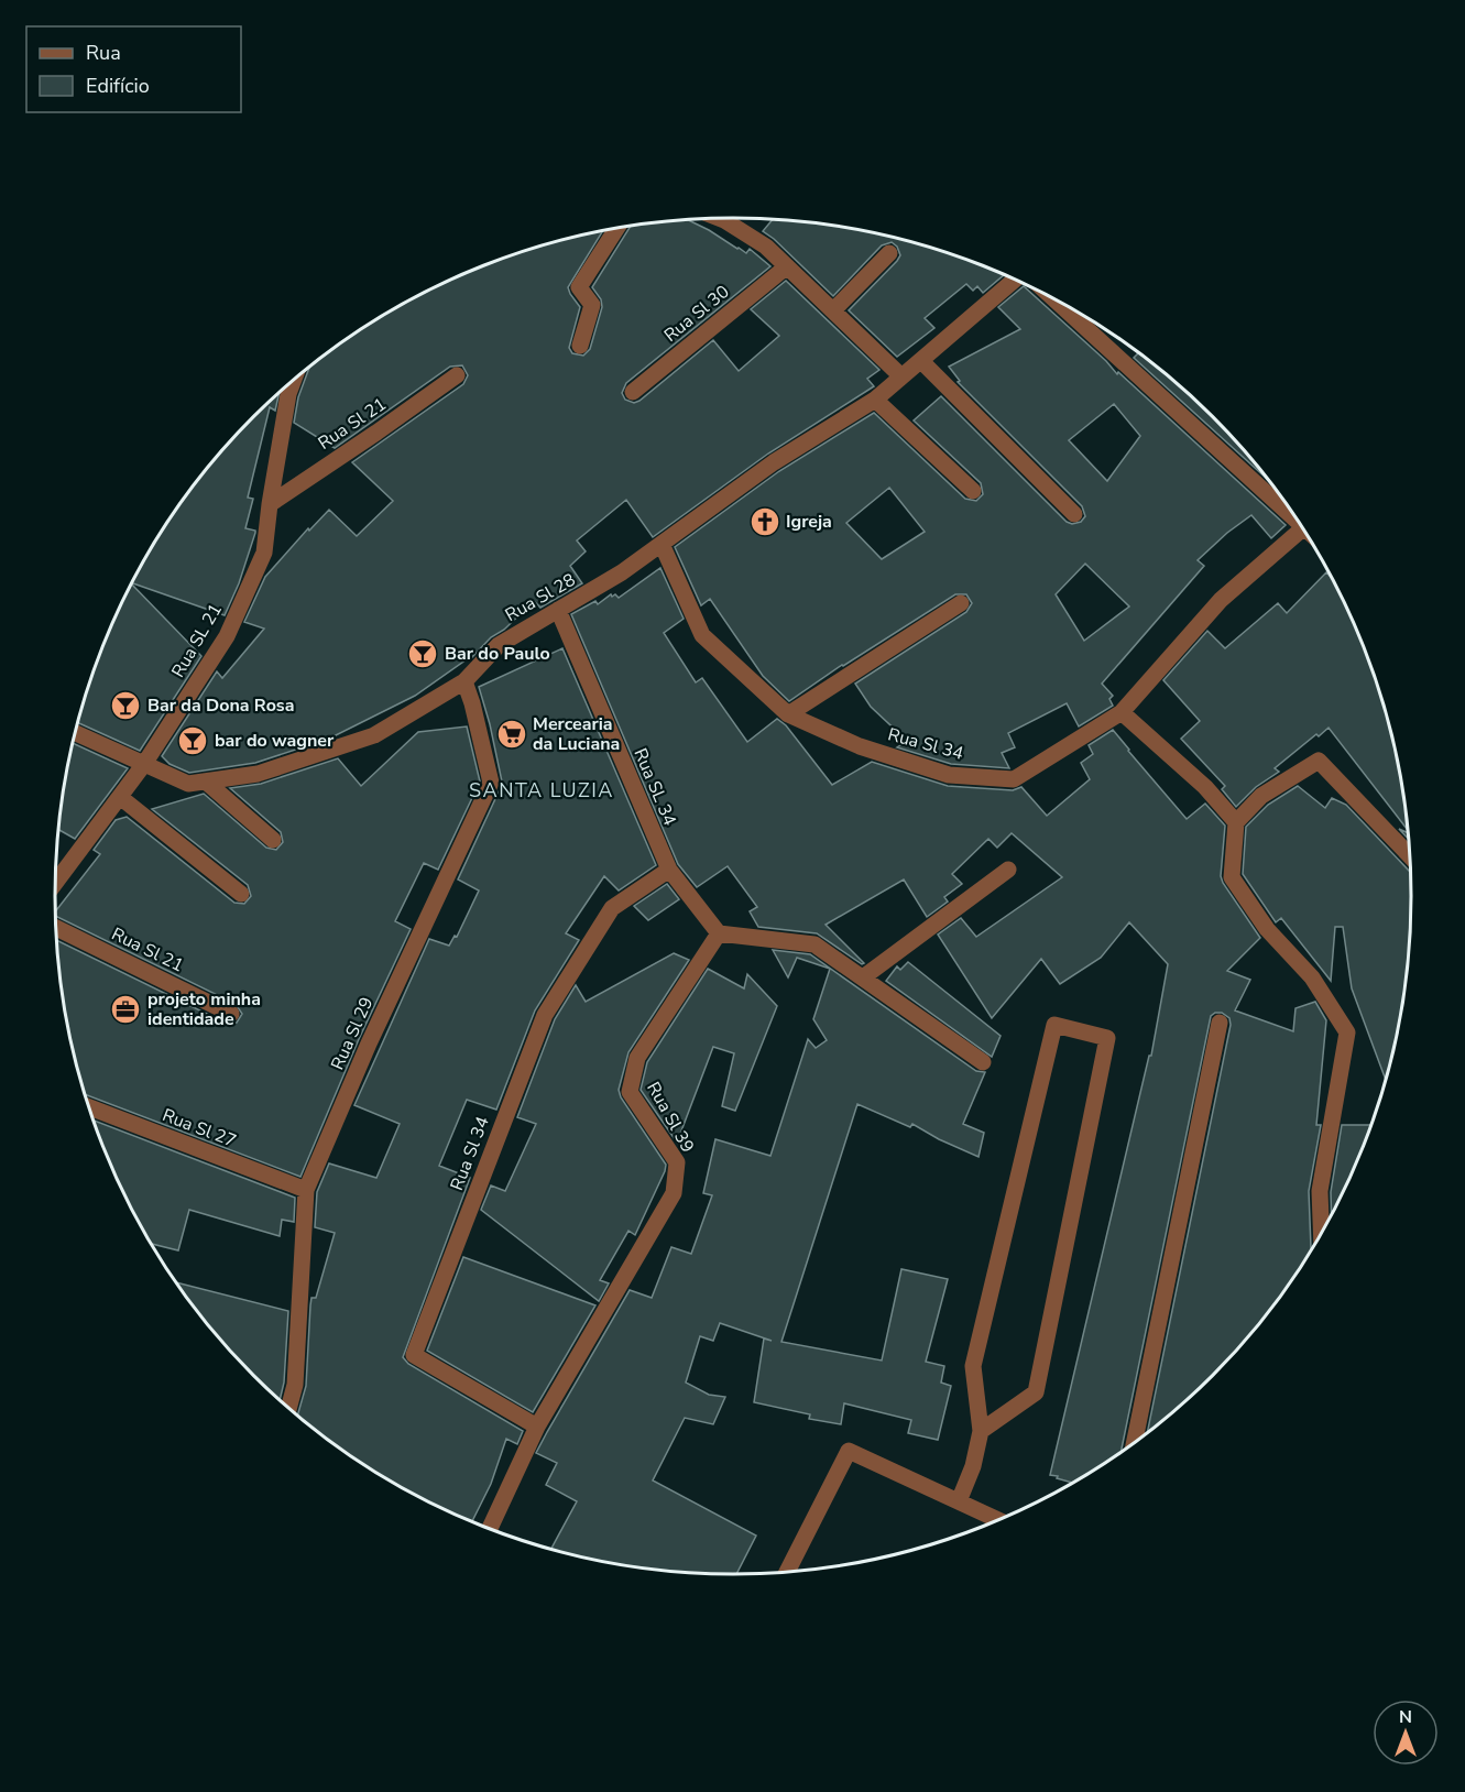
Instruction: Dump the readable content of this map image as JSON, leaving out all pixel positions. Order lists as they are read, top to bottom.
{
  "streets": {
    "street": [
      "Rua Sl 30",
      "Rua Sl 21",
      "Rua Sl 28",
      "Rua SL 21",
      "Rua Sl 34",
      "Rua SL 34",
      "Rua Sl 29",
      "Rua Sl 39",
      "Rua Sl 27"
    ]
  },
  "crossings": [
    ["Rua Sl 21", "Rua SL 21"],
    ["Rua Sl 28", "Rua SL 21"],
    ["Rua Sl 28", "Rua Sl 34"],
    ["Rua Sl 28", "Rua SL 34"],
    ["Rua Sl 28", "Rua Sl 29"],
    ["Rua Sl 34", "Rua SL 34"],
    ["Rua Sl 34", "Rua Sl 39"],
    ["Rua SL 34", "Rua Sl 39"],
    ["Rua Sl 29", "Rua Sl 27"]
  ],
  "districts": ["SANTA LUZIA"],
  "places": {
    "church": ["Igreja"],
    "bar": ["Bar do Paulo", "Bar da Dona Rosa", "bar do wagner"],
    "supermarket": ["Mercearia da Luciana"],
    "office": ["projeto minha identidade"]
  },
  "legend": ["Rua", "Edifício"],
  "north": "top"
}
